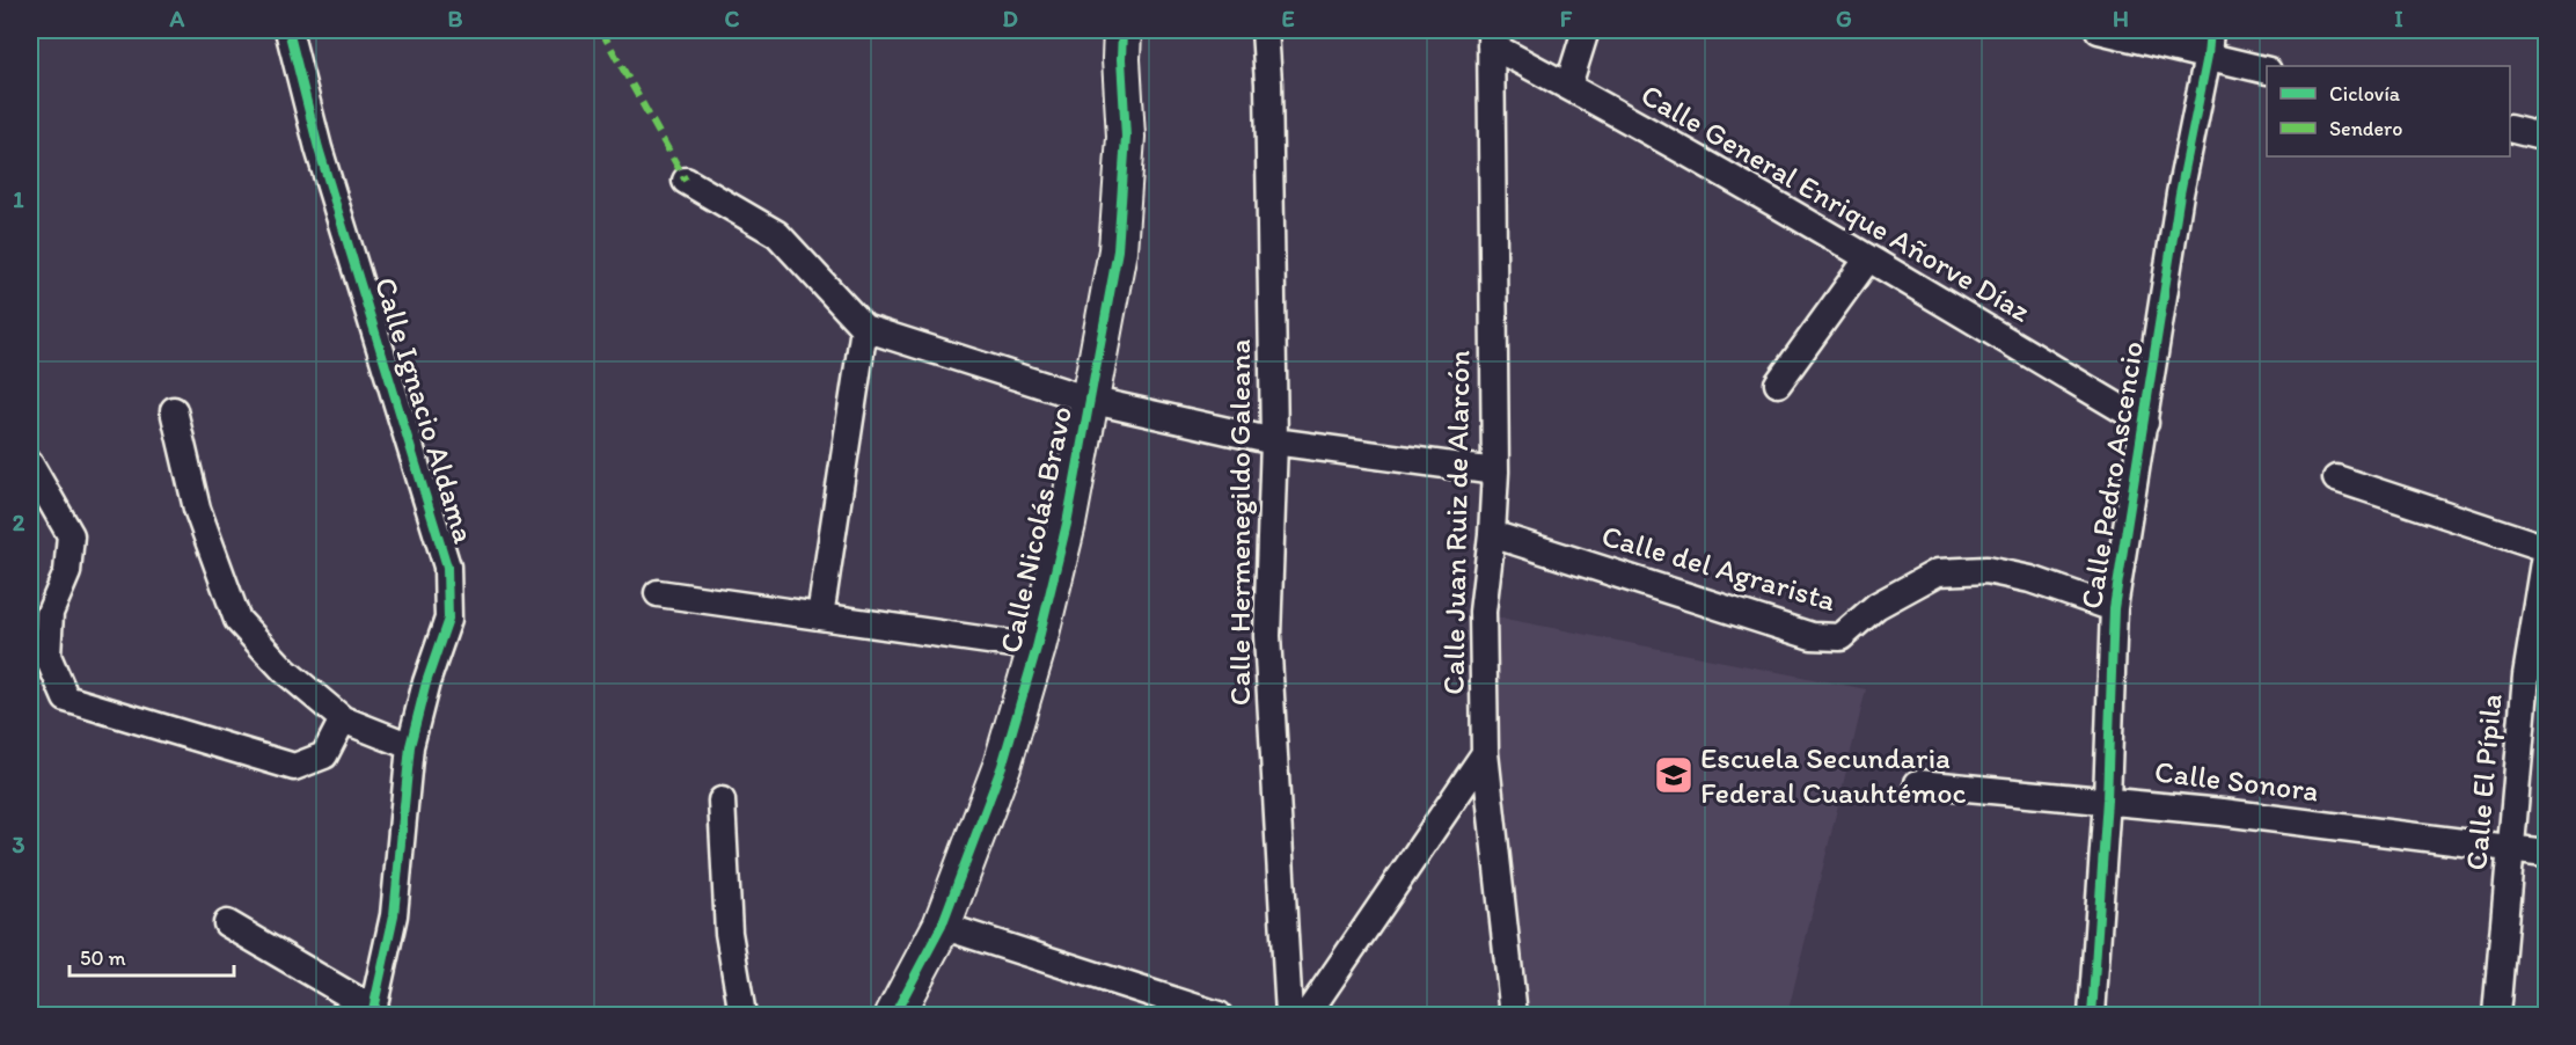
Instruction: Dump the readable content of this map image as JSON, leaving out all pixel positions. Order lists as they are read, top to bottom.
{
  "streets": {
    "street": [
      "Calle General Enrique Añorve Díaz",
      "Calle Ignacio Aldama",
      "Calle Pedro Ascencio",
      "Calle Hermenegildo Galeana",
      "Calle Juan Ruiz de Alarcón",
      "Calle Nicolás Bravo",
      "Calle del Agrarista",
      "Calle Sonora",
      "Calle El Pípila"
    ]
  },
  "crossings": [
    ["Calle General Enrique Añorve Díaz", "Calle Pedro Ascencio"],
    ["Calle General Enrique Añorve Díaz", "Calle Juan Ruiz de Alarcón"],
    ["Calle Pedro Ascencio", "Calle del Agrarista"],
    ["Calle Pedro Ascencio", "Calle Sonora"],
    ["Calle Juan Ruiz de Alarcón", "Calle del Agrarista"],
    ["Calle Sonora", "Calle El Pípila"]
  ],
  "places": {
    "school or university": ["Escuela Secundaria Federal Cuauhtémoc"]
  },
  "legend": ["Ciclovía", "Sendero"],
  "scale_bar": "50 m",
  "grid": {
    "columns": [
      "A",
      "B",
      "C",
      "D",
      "E",
      "F",
      "G",
      "H",
      "I"
    ],
    "rows": ["1", "2", "3"]
  }
}
